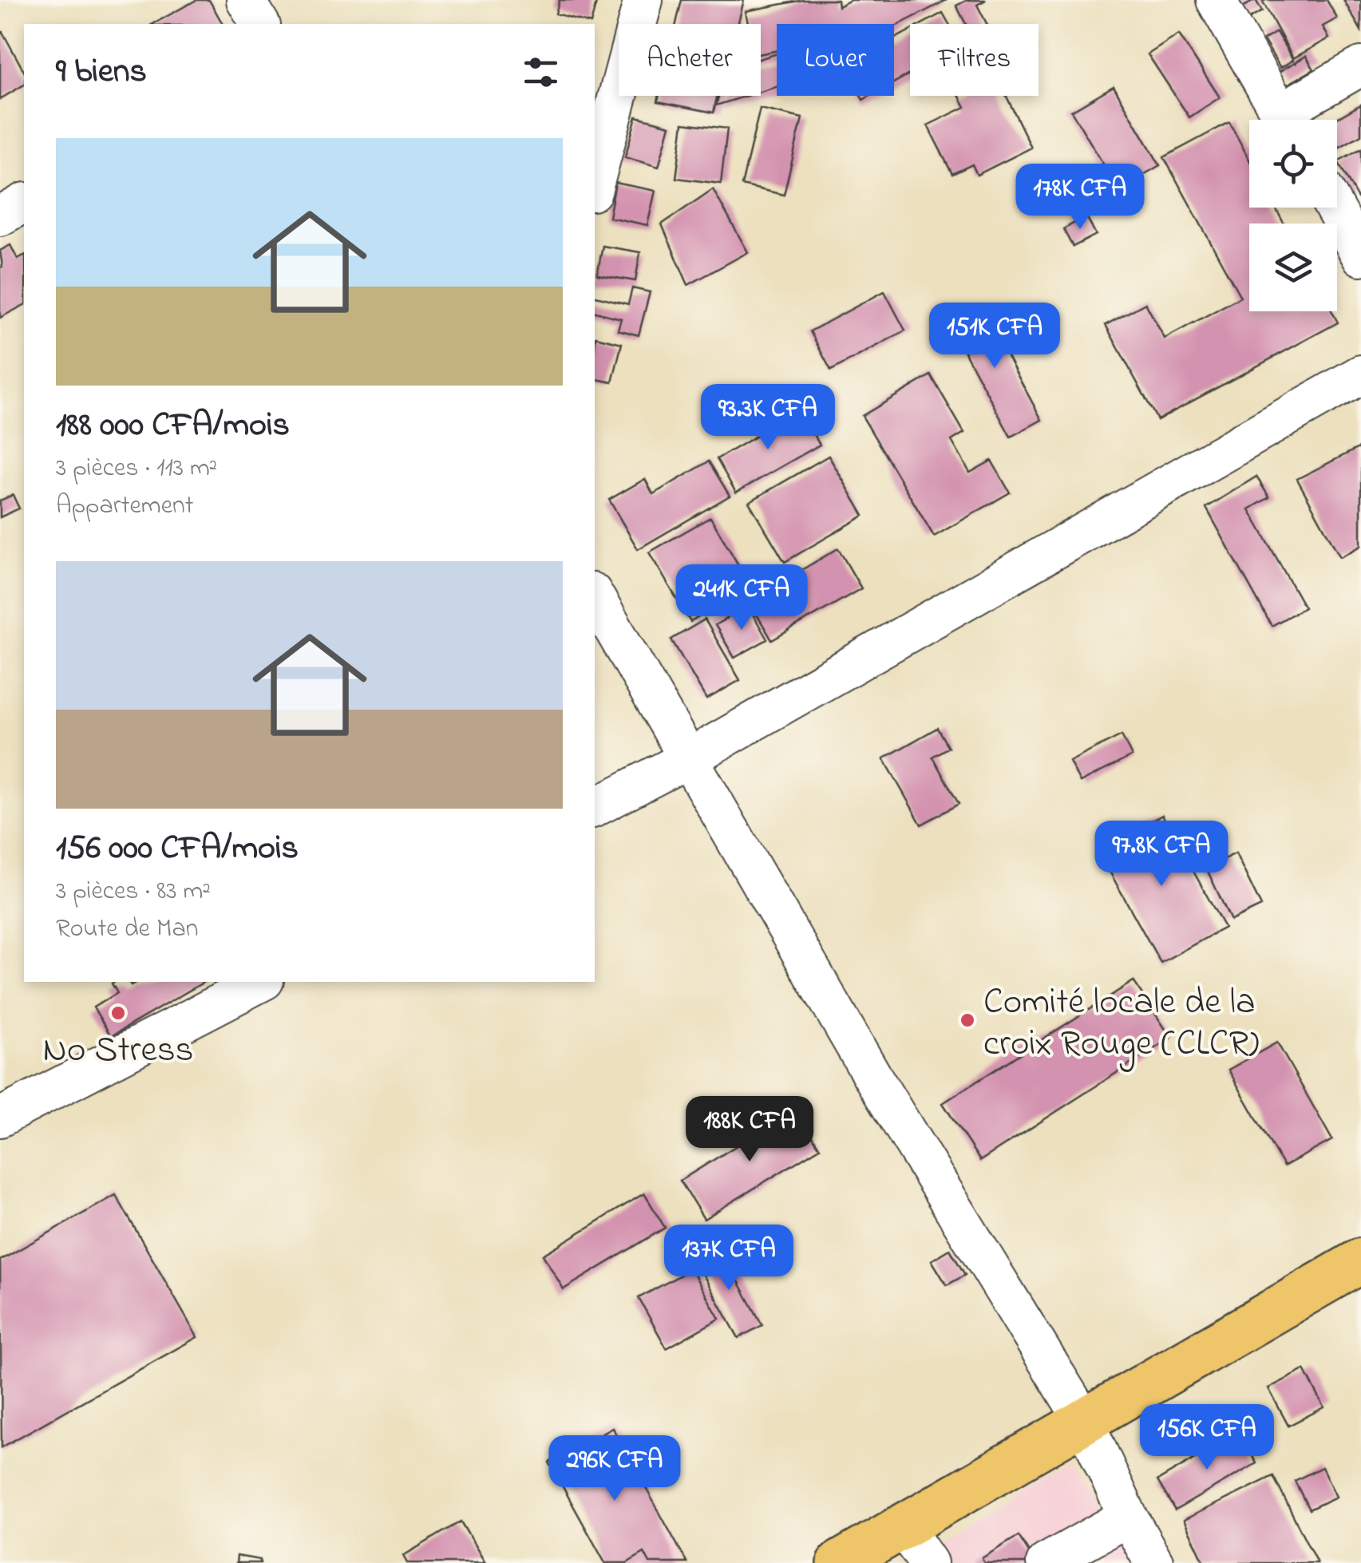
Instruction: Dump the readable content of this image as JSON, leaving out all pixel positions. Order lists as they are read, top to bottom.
{
  "places": ["No Stress", "Comité locale de la croix Rouge (CLCR)"],
  "page": {
    "chip": ["Acheter", "Louer", "Filtres"],
    "heading": "9 biens",
    "list": [
      {
        "name": "188 000 CFA/mois",
        "note": "3 pièces · 113 m² · Appartement"
      },
      {
        "name": "156 000 CFA/mois",
        "note": "3 pièces · 83 m² · Route de Man"
      }
    ],
    "price": [
      "178K CFA",
      "151K CFA",
      "93.3K CFA",
      "241K CFA",
      "97.8K CFA",
      "188K CFA",
      "137K CFA",
      "156K CFA",
      "296K CFA"
    ]
  }
}
